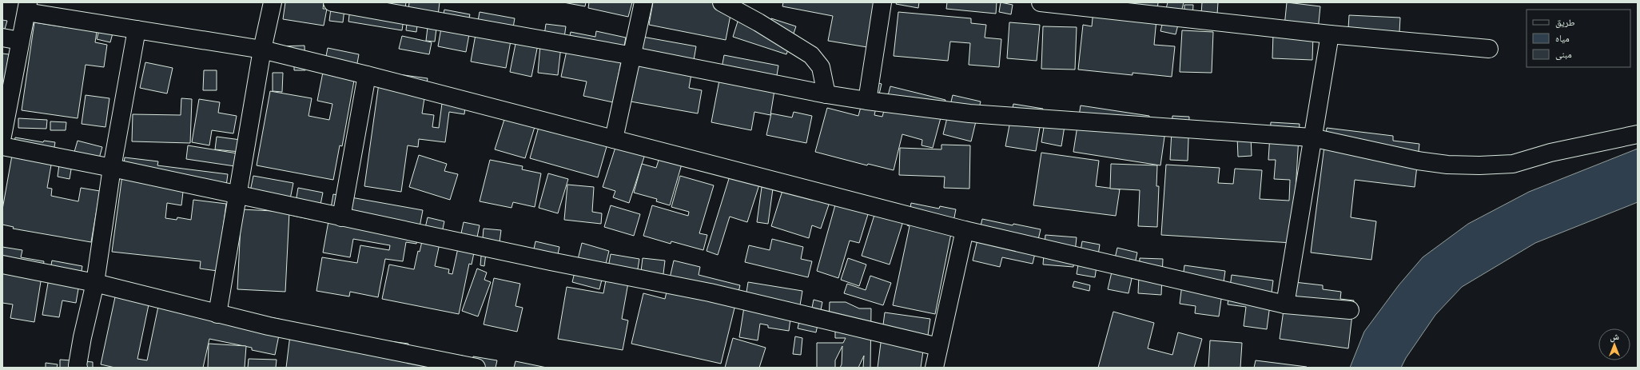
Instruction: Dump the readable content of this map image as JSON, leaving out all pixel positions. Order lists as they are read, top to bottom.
{
  "legend": ["طريق", "مياه", "مبنى"],
  "north": "top"
}
